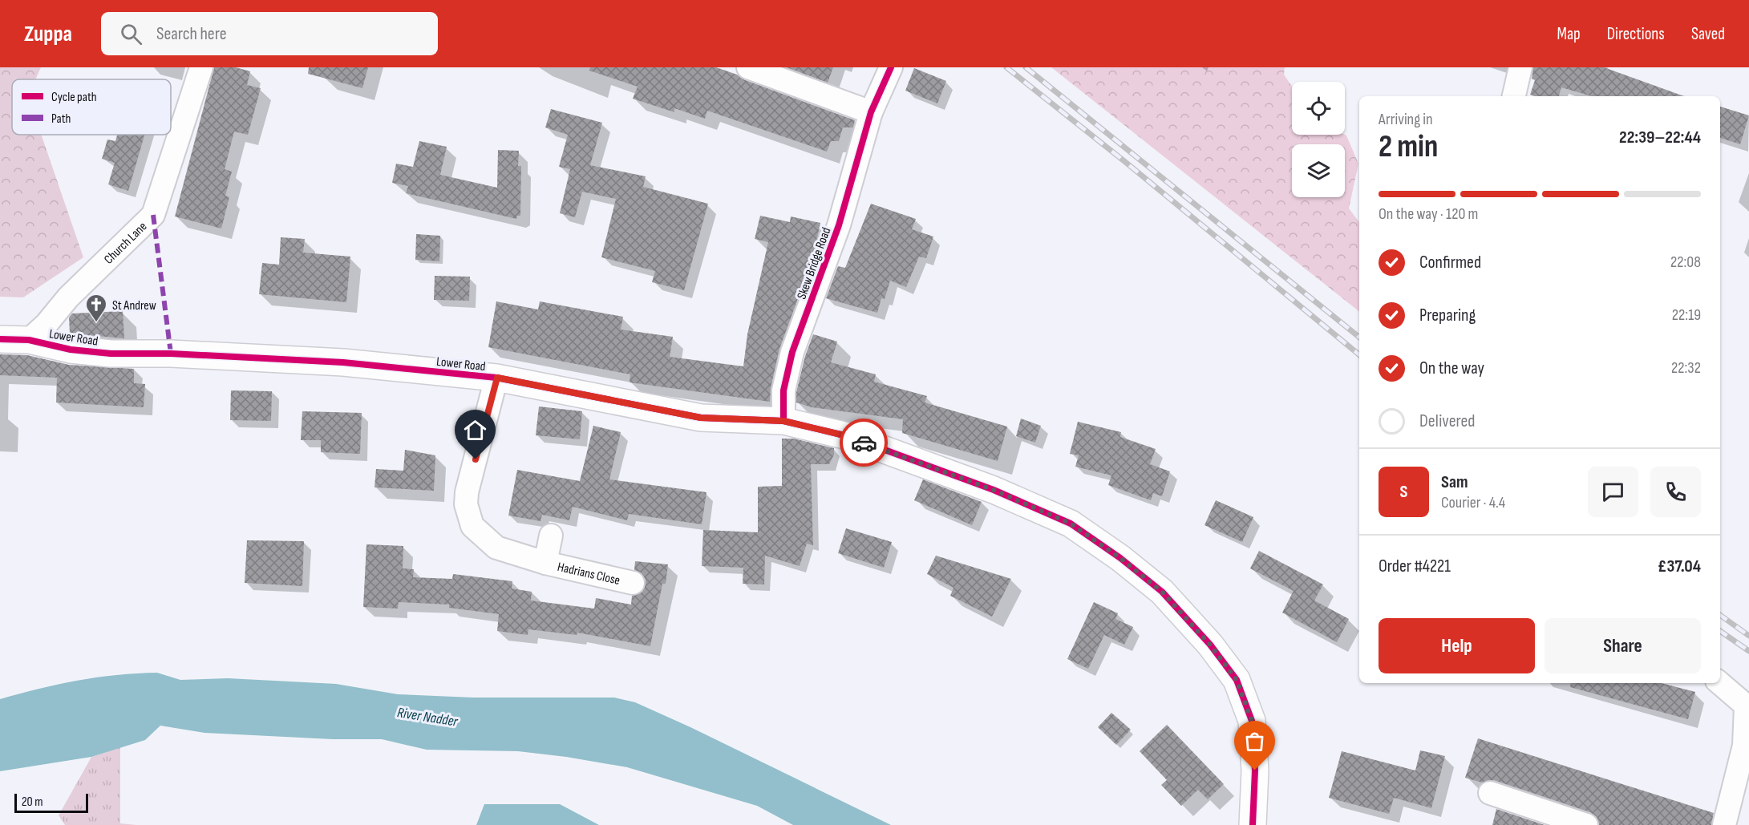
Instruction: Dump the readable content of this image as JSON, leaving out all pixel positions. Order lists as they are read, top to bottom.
{
  "streets": {
    "street": [
      "Church Lane",
      "Skew Bridge Road",
      "Lower Road",
      "Hadrians Close"
    ]
  },
  "crossings": [
    ["Church Lane", "Lower Road"],
    ["Skew Bridge Road", "Lower Road"],
    ["Lower Road", "Hadrians Close"]
  ],
  "water": ["River Nadder"],
  "places": {
    "church": ["St Andrew"]
  },
  "legend": ["Cycle path", "Path"],
  "scale_bar": "20 m",
  "page": {
    "header": "Zuppa",
    "search": "Search here",
    "nav": ["Map", "Directions", "Saved"],
    "heading": ["2 min", "Arriving in", "22:39–22:44"],
    "panel": [
      "Sam",
      "Courier · 4.4",
      "Order #4221",
      "£37.04"
    ],
    "bar": "On the way · 120 m",
    "list": [
      ["Confirmed", "22:08"],
      ["Preparing", "22:19"],
      ["On the way", "22:32"],
      "Delivered"
    ],
    "round": "S",
    "buttons": ["Help", "Share"],
    "scale": "20 m"
  }
}
